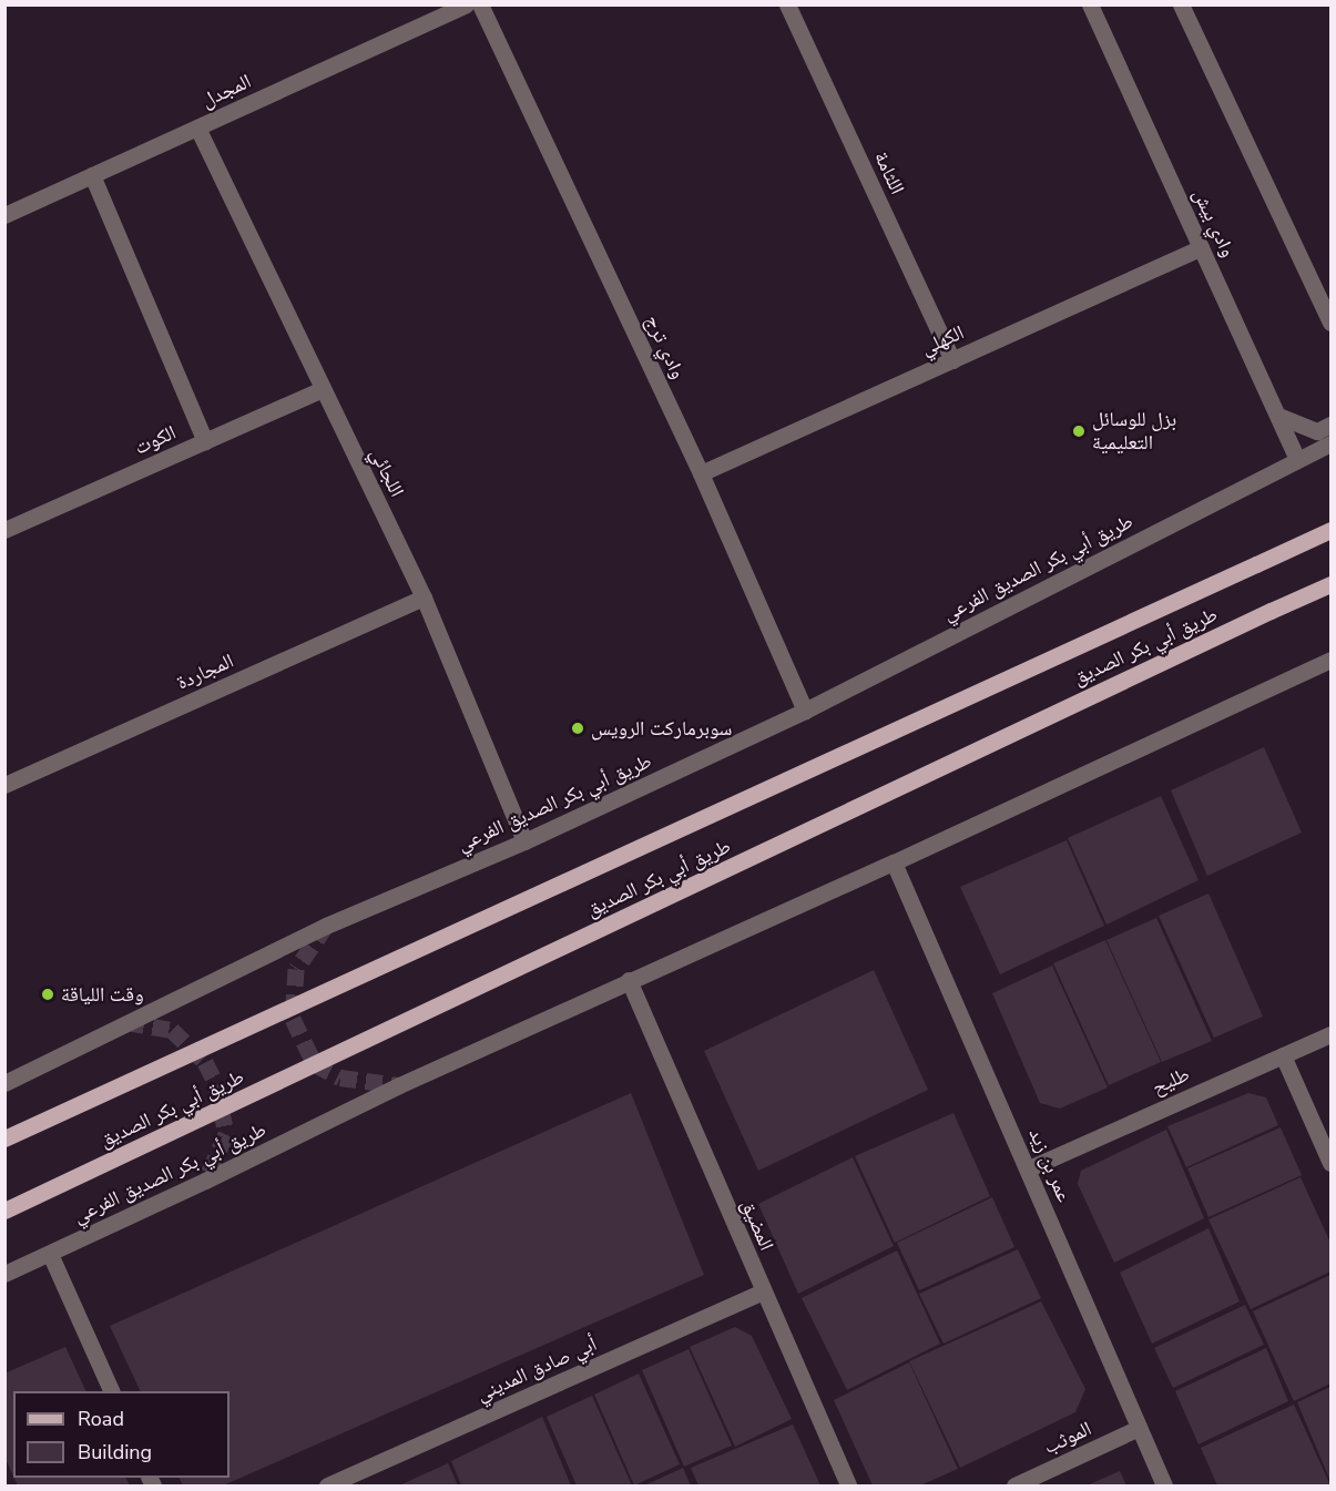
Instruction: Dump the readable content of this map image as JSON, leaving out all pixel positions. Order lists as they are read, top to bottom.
{
  "streets": {
    "main road": ["طريق أبي بكر الصديق"],
    "street": [
      "المجدل",
      "اللثامة",
      "وادي بيش",
      "الكهلي",
      "وادي ترج",
      "الكوت",
      "اللجائي",
      "طريق أبي بكر الصديق الفرعي",
      "المجاردة",
      "طليح",
      "عمر بن زيد",
      "المضيق",
      "أبي صادق المديني",
      "الموثب"
    ]
  },
  "crossings": [
    ["المجدل", "اللجائي"],
    ["اللثامة", "الكهلي"],
    ["وادي بيش", "الكهلي"],
    ["وادي بيش", "طريق أبي بكر الصديق الفرعي"],
    ["الكهلي", "وادي ترج"],
    ["وادي ترج", "طريق أبي بكر الصديق الفرعي"],
    ["الكوت", "اللجائي"],
    ["اللجائي", "طريق أبي بكر الصديق الفرعي"],
    ["اللجائي", "المجاردة"],
    ["طريق أبي بكر الصديق الفرعي", "عمر بن زيد"],
    ["طريق أبي بكر الصديق الفرعي", "المضيق"],
    ["طليح", "عمر بن زيد"],
    ["عمر بن زيد", "الموثب"],
    ["المضيق", "أبي صادق المديني"]
  ],
  "places": ["بزل للوسائل التعليمية", "سوبرماركت الرويس", "وقت اللياقة"],
  "legend": ["Road", "Building"]
}
